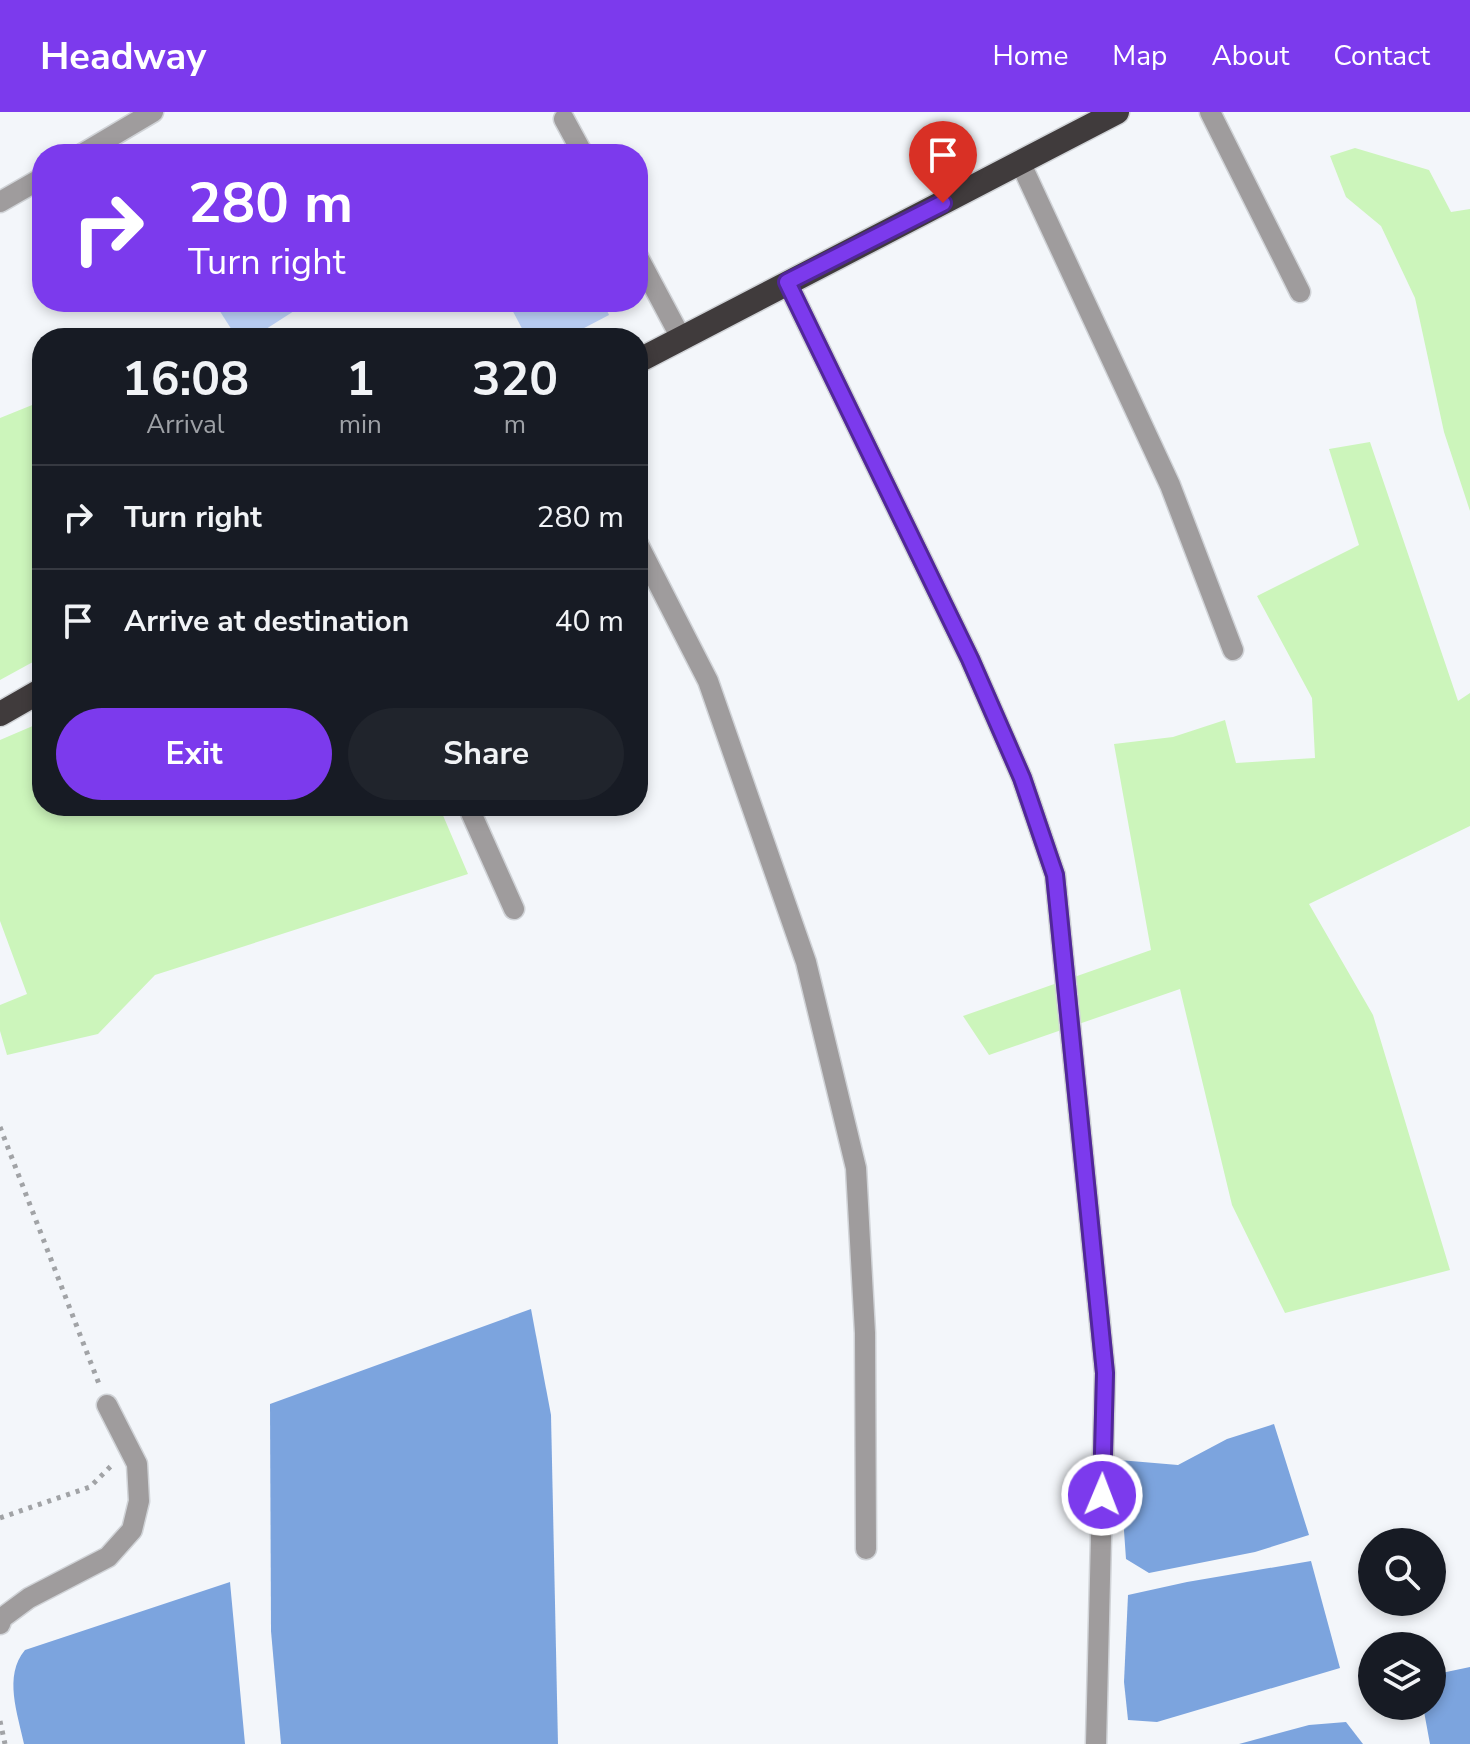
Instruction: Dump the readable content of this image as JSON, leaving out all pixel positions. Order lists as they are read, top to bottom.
{
  "page": {
    "header": "Headway",
    "nav": [
      "Home",
      "Map",
      "About",
      "Contact"
    ],
    "turn": ["280 m", "Turn right"],
    "eta": [
      "16:08",
      "Arrival",
      "1",
      "min",
      "320",
      "m"
    ],
    "list": [
      {
        "name": "Turn right",
        "value": "280 m"
      },
      {
        "name": "Arrive at destination",
        "value": "40 m"
      }
    ],
    "buttons": ["Exit", "Share"]
  }
}
